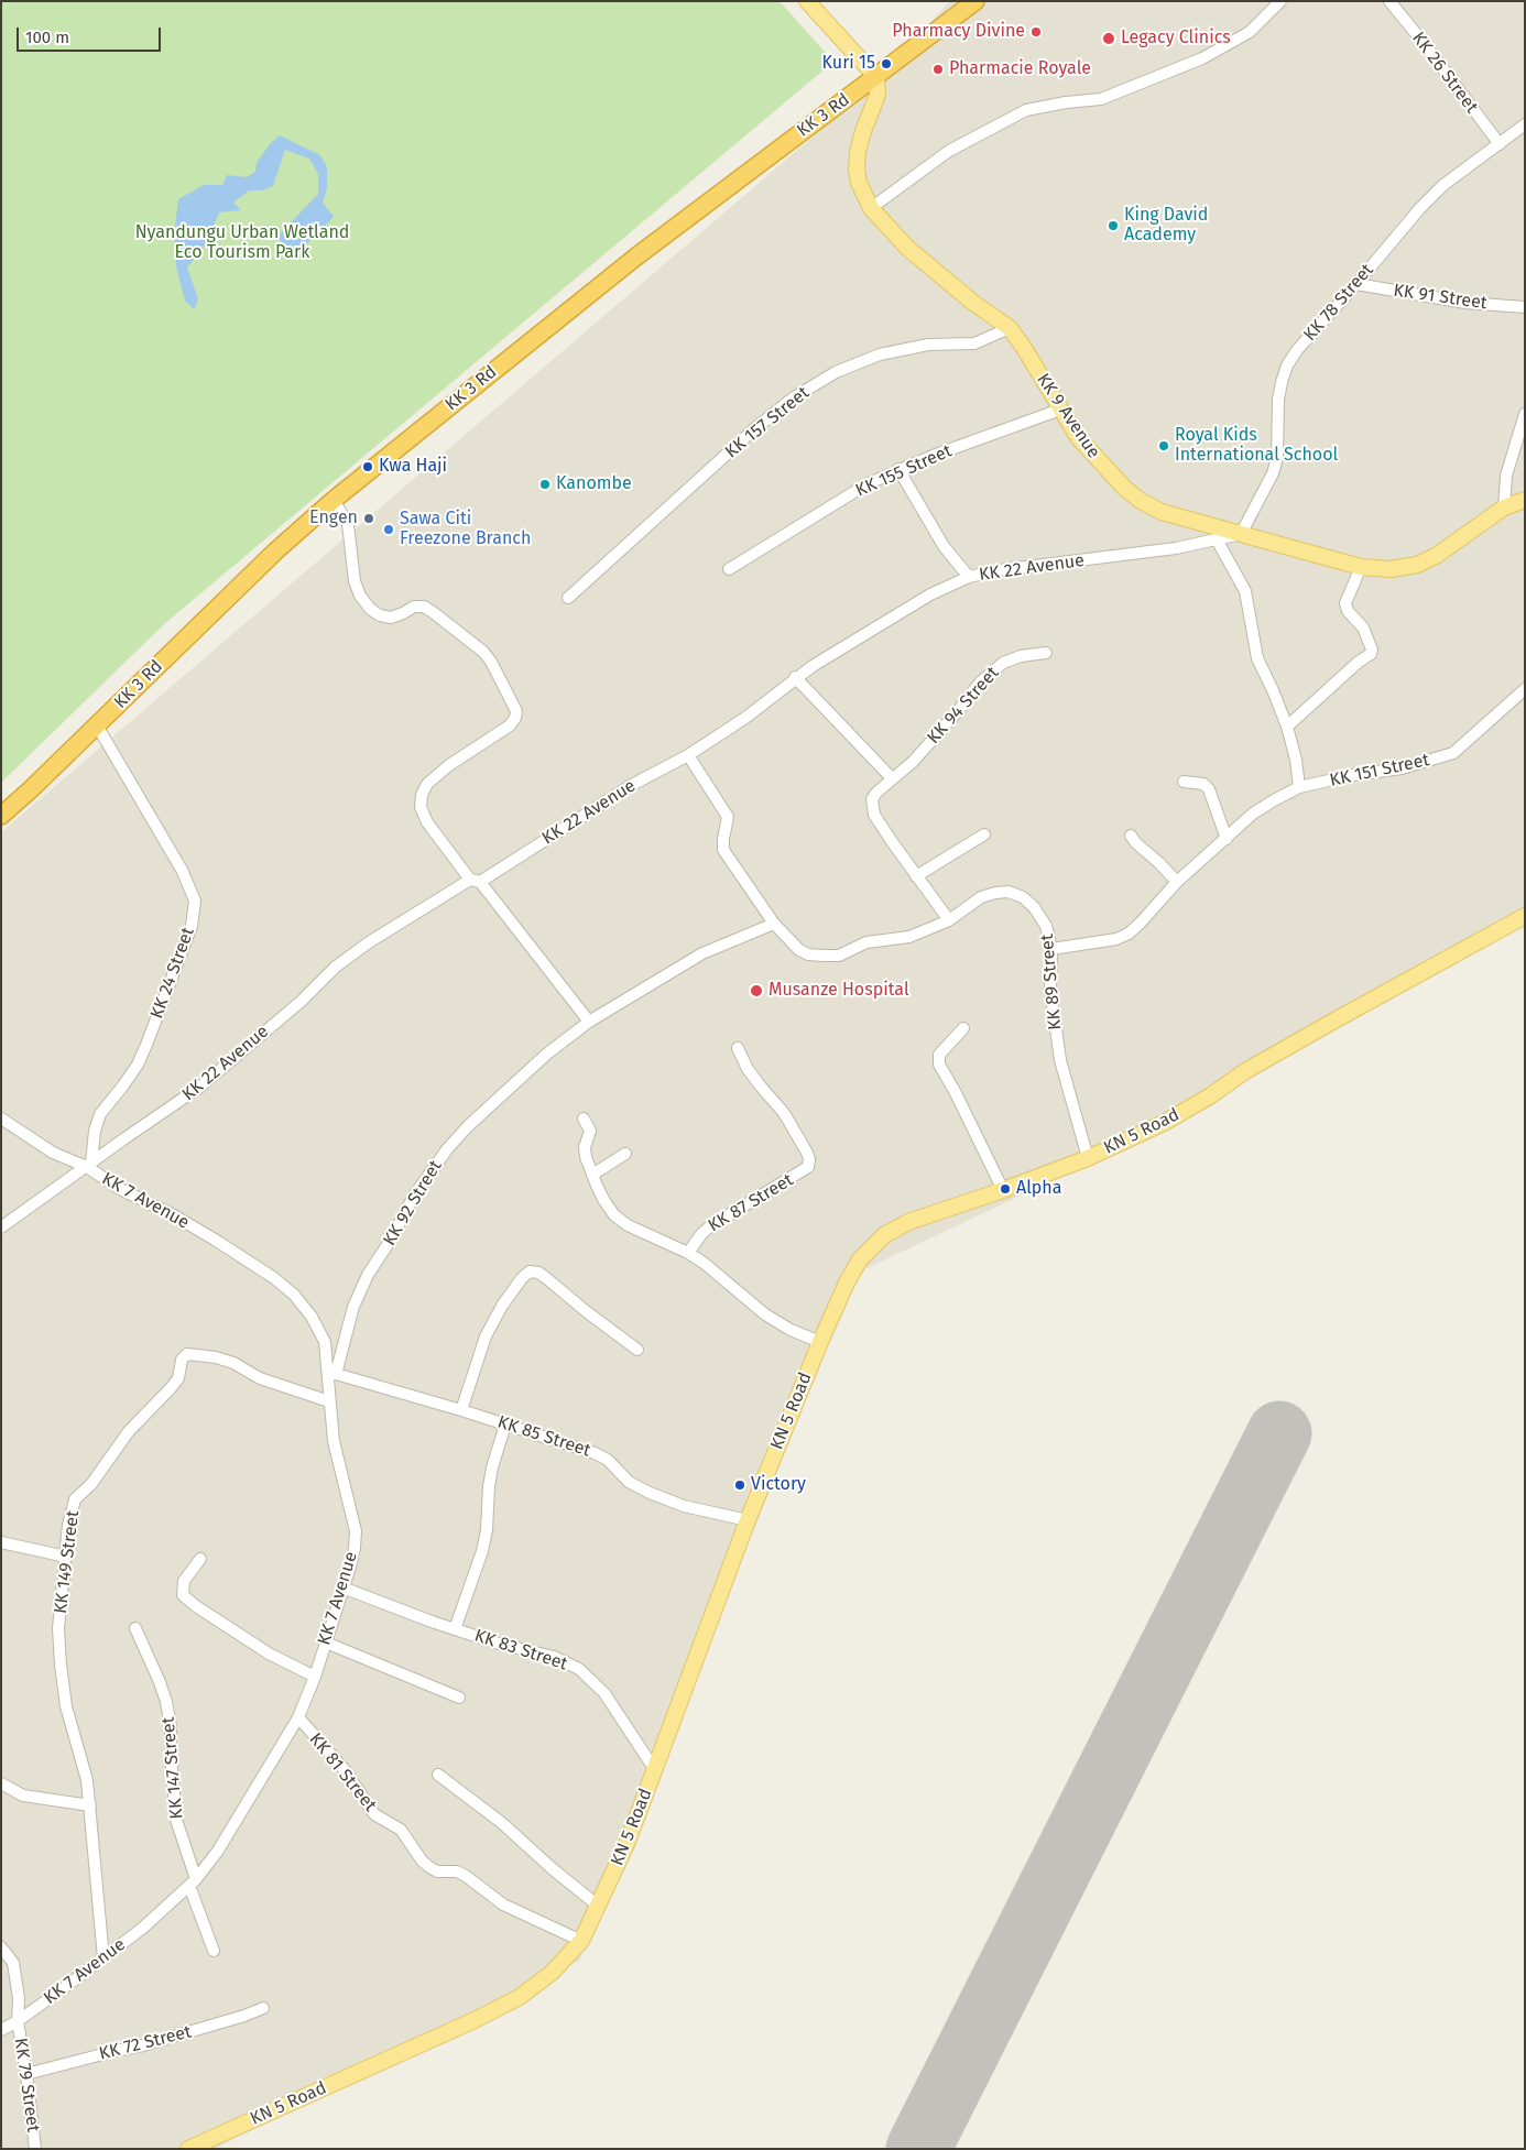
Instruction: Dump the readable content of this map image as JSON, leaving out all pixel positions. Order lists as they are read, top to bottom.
{
  "streets": {
    "highway": ["KK 3 Rd"],
    "main road": ["KK 9 Avenue", "KN 5 Road"],
    "street": [
      "KK 26 Street",
      "KK 91 Street",
      "KK 78 Street",
      "KK 157 Street",
      "KK 155 Street",
      "KK 22 Avenue",
      "KK 94 Street",
      "KK 151 Street",
      "KK 24 Street",
      "KK 89 Street",
      "KK 7 Avenue",
      "KK 92 Street",
      "KK 87 Street",
      "KK 85 Street",
      "KK 149 Street",
      "KK 83 Street",
      "KK 147 Street",
      "KK 81 Street",
      "KK 72 Street",
      "KK 79 Street"
    ]
  },
  "crossings": [
    ["KK 26 Street", "KK 78 Street"],
    ["KK 3 Rd", "KK 9 Avenue"],
    ["KK 3 Rd", "KK 24 Street"],
    ["KK 91 Street", "KK 78 Street"],
    ["KK 78 Street", "KK 9 Avenue"],
    ["KK 78 Street", "KK 22 Avenue"],
    ["KK 9 Avenue", "KK 157 Street"],
    ["KK 9 Avenue", "KK 155 Street"],
    ["KK 9 Avenue", "KK 22 Avenue"],
    ["KK 22 Avenue", "KK 24 Street"],
    ["KK 22 Avenue", "KK 7 Avenue"],
    ["KK 94 Street", "KK 89 Street"],
    ["KK 151 Street", "KK 89 Street"],
    ["KK 24 Street", "KK 7 Avenue"],
    ["KK 89 Street", "KN 5 Road"],
    ["KK 89 Street", "KK 92 Street"],
    ["KN 5 Road", "KK 85 Street"],
    ["KN 5 Road", "KK 83 Street"],
    ["KN 5 Road", "KK 81 Street"],
    ["KK 7 Avenue", "KK 92 Street"],
    ["KK 7 Avenue", "KK 85 Street"],
    ["KK 7 Avenue", "KK 149 Street"],
    ["KK 7 Avenue", "KK 83 Street"],
    ["KK 7 Avenue", "KK 147 Street"],
    ["KK 7 Avenue", "KK 81 Street"],
    ["KK 7 Avenue", "KK 79 Street"],
    ["KK 92 Street", "KK 85 Street"],
    ["KK 72 Street", "KK 79 Street"]
  ],
  "parks": ["Nyandungu Urban Wetland Eco Tourism Park"],
  "places": [
    "Pharmacy Divine",
    "Legacy Clinics",
    "Kuri 15",
    "Pharmacie Royale",
    "King David Academy",
    "Royal Kids International School",
    "Kwa Haji",
    "Kanombe",
    "Engen",
    "Sawa Citi Freezone Branch",
    "Musanze Hospital",
    "Alpha",
    "Victory"
  ],
  "scale_bar": "100 m"
}
